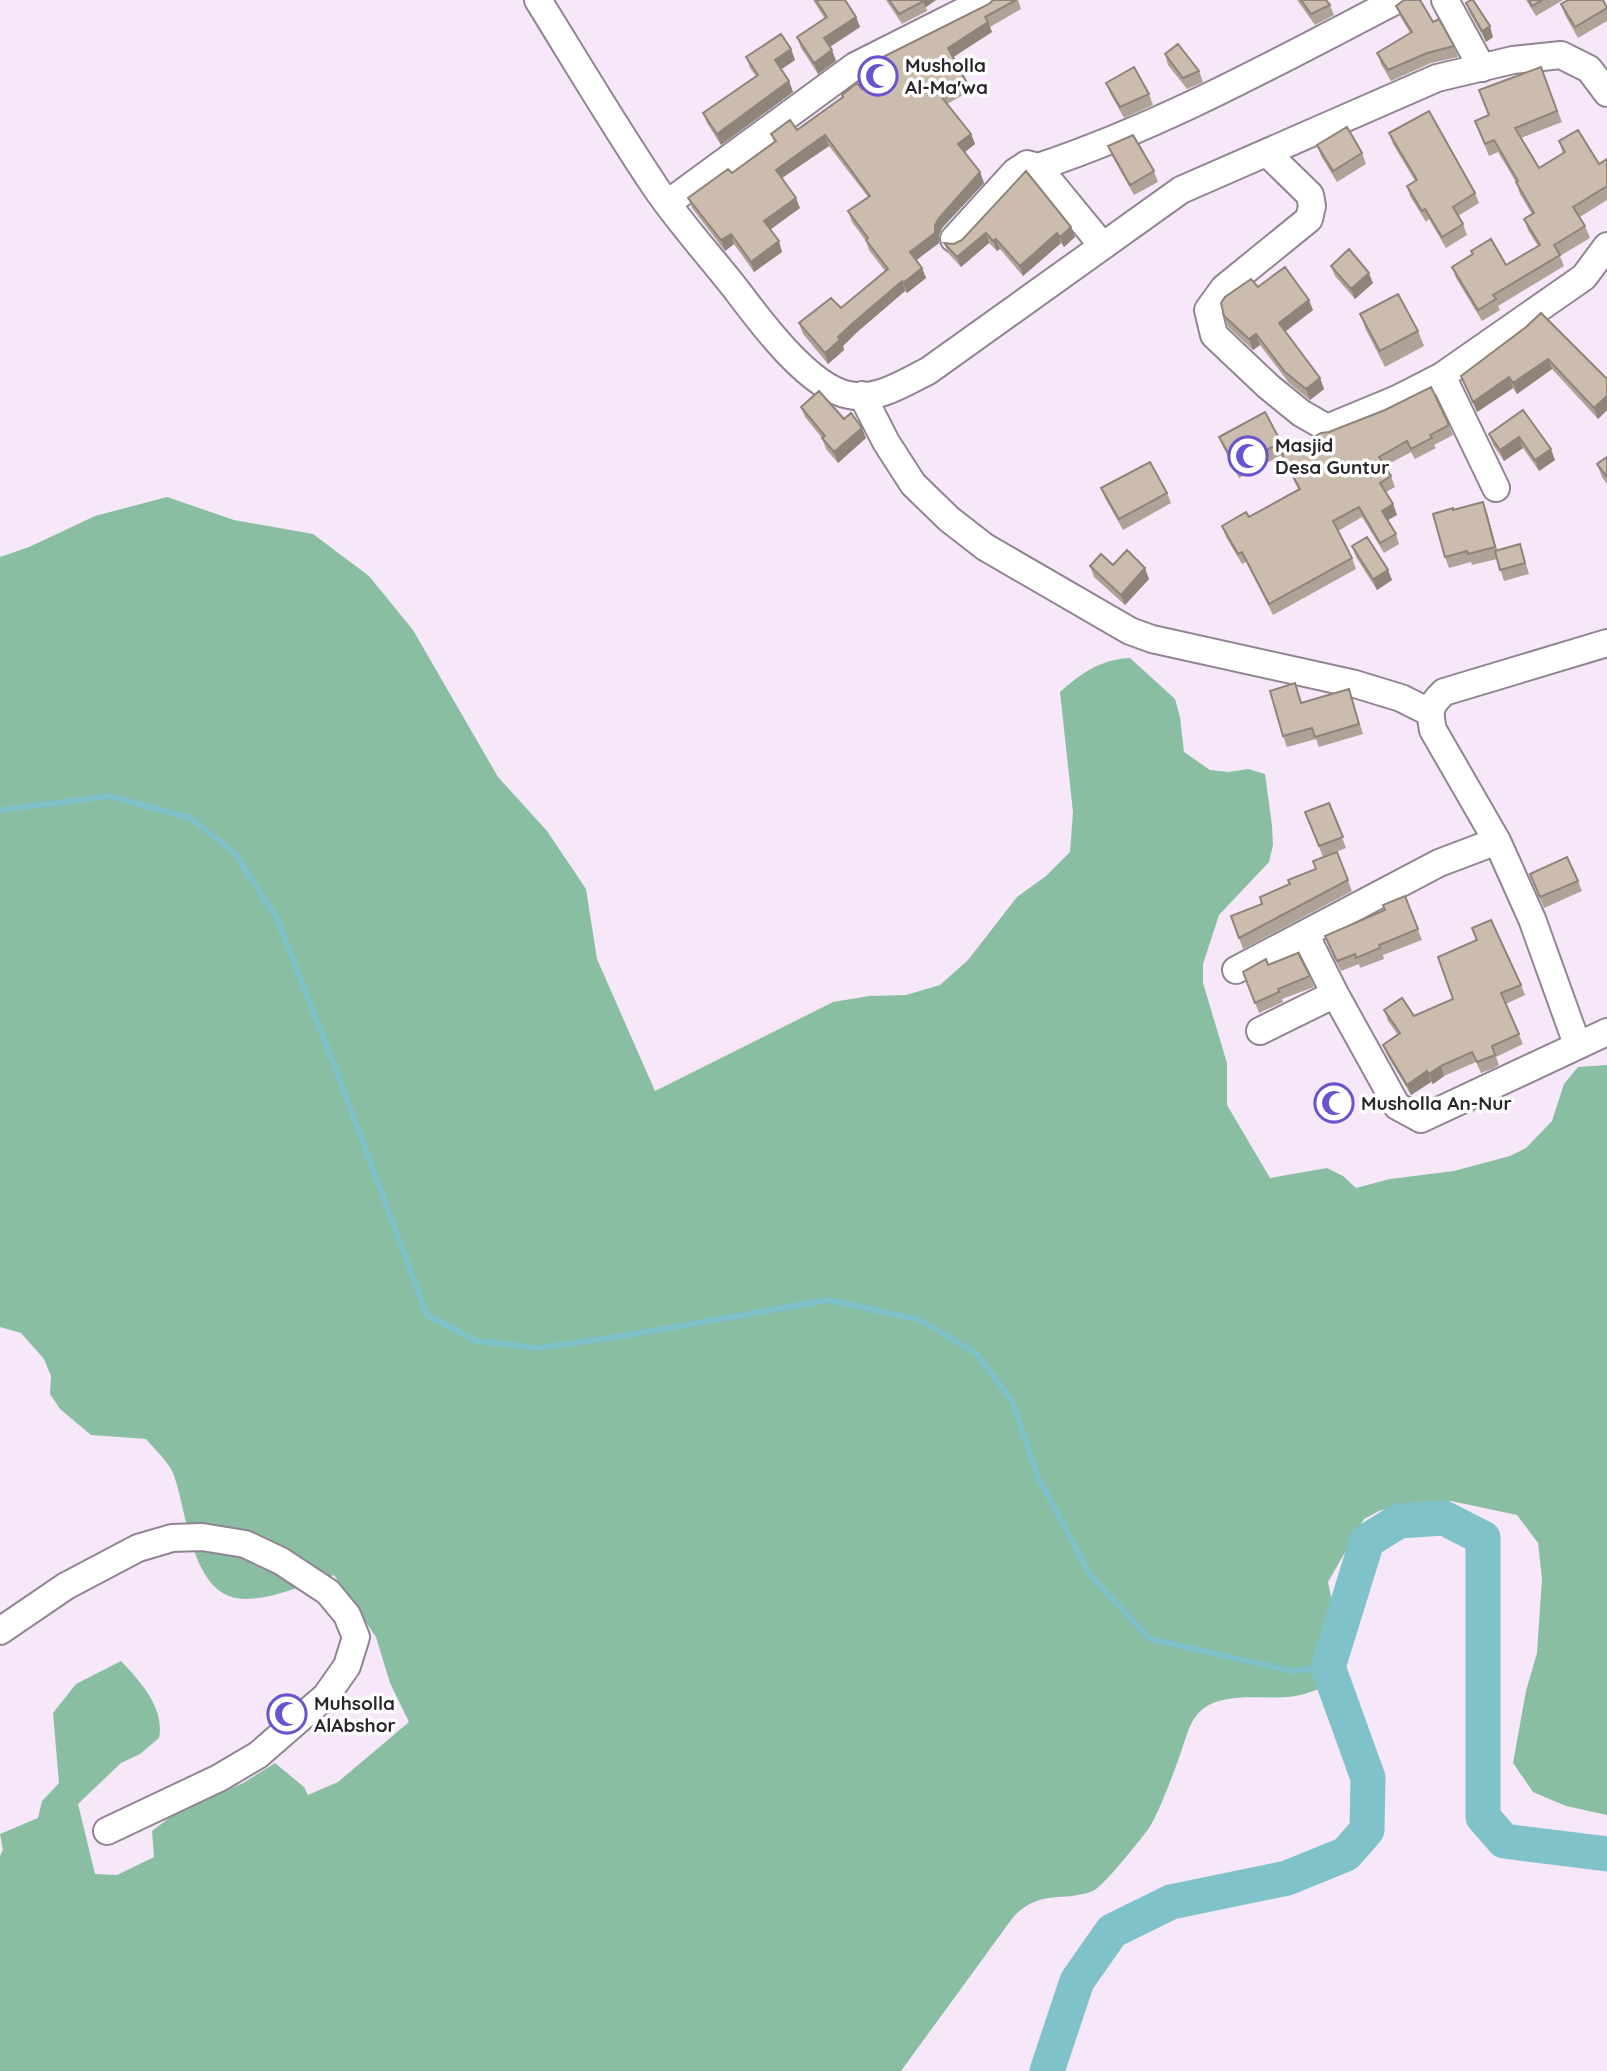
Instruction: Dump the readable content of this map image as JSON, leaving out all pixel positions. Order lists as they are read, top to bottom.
{
  "places": {
    "mosque": [
      "Musholla Al-Ma'wa",
      "Masjid Desa Guntur",
      "Musholla An-Nur",
      "Muhsolla AlAbshor"
    ]
  }
}
